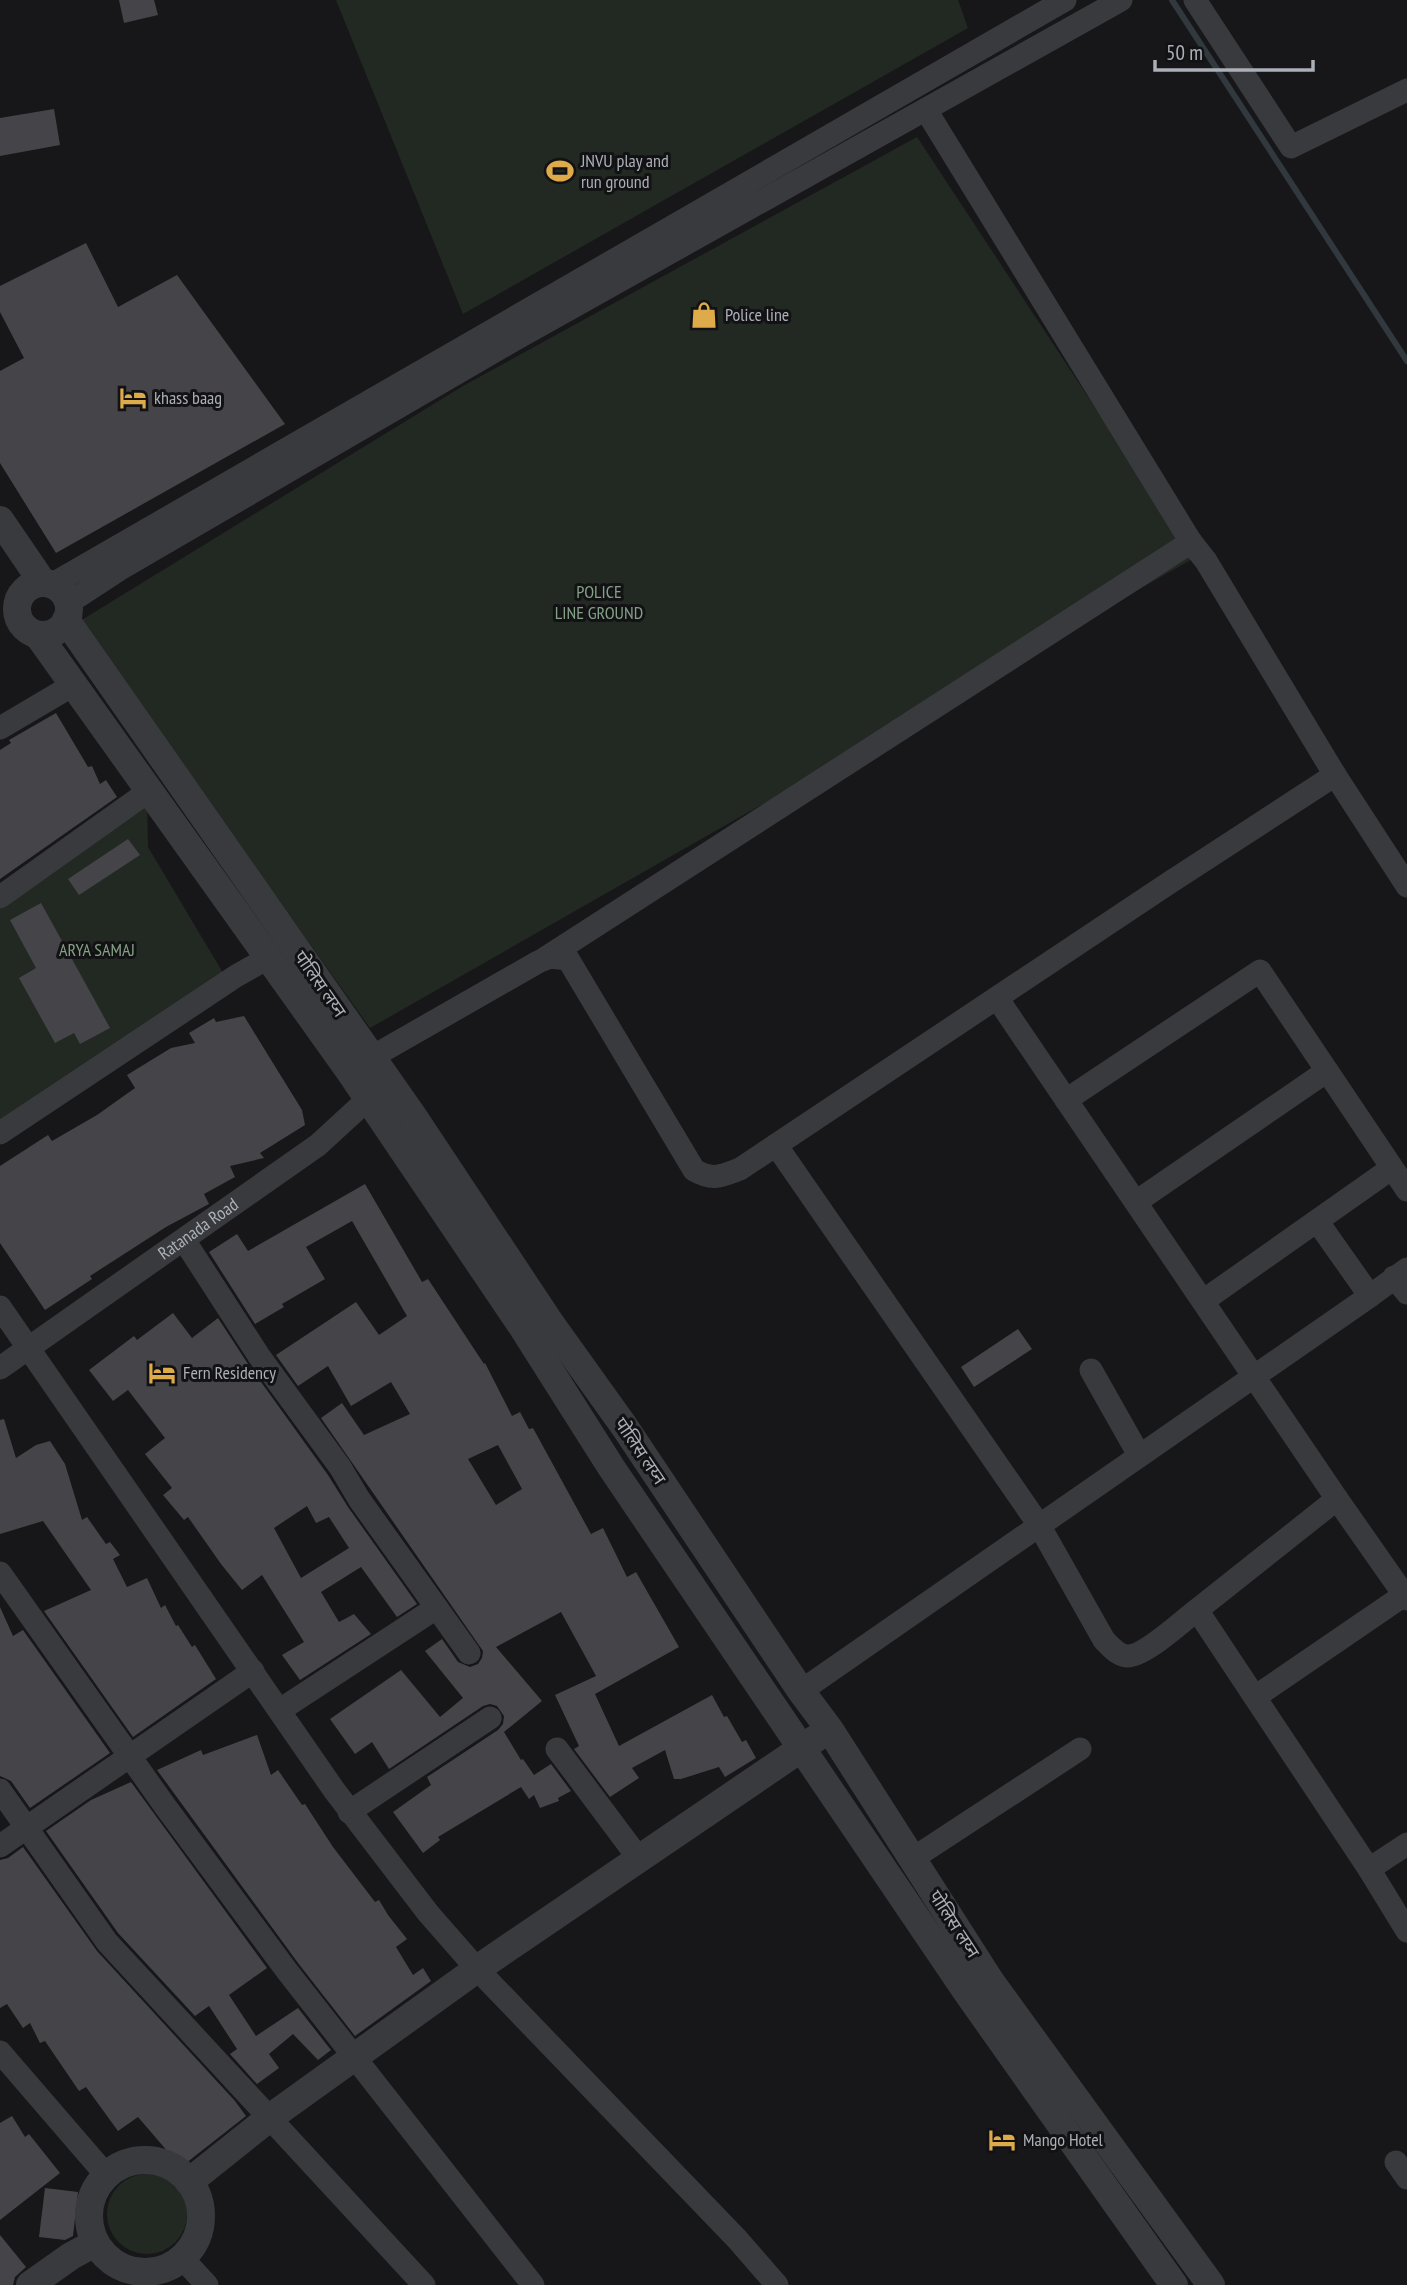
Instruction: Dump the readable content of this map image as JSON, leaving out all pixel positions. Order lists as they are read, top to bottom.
{
  "streets": {
    "street": ["पोलिस लय्न", "Ratanada Road"]
  },
  "crossings": [
    ["पोलिस लय्न", "Ratanada Road"]
  ],
  "parks": ["POLICE LINE GROUND", "ARYA SAMAJ"],
  "places": {
    "sports": ["JNVU play and run ground"],
    "shop": ["Police line"],
    "hotel": ["khass baag", "Fern Residency", "Mango Hotel"]
  },
  "scale_bar": "50 m"
}
